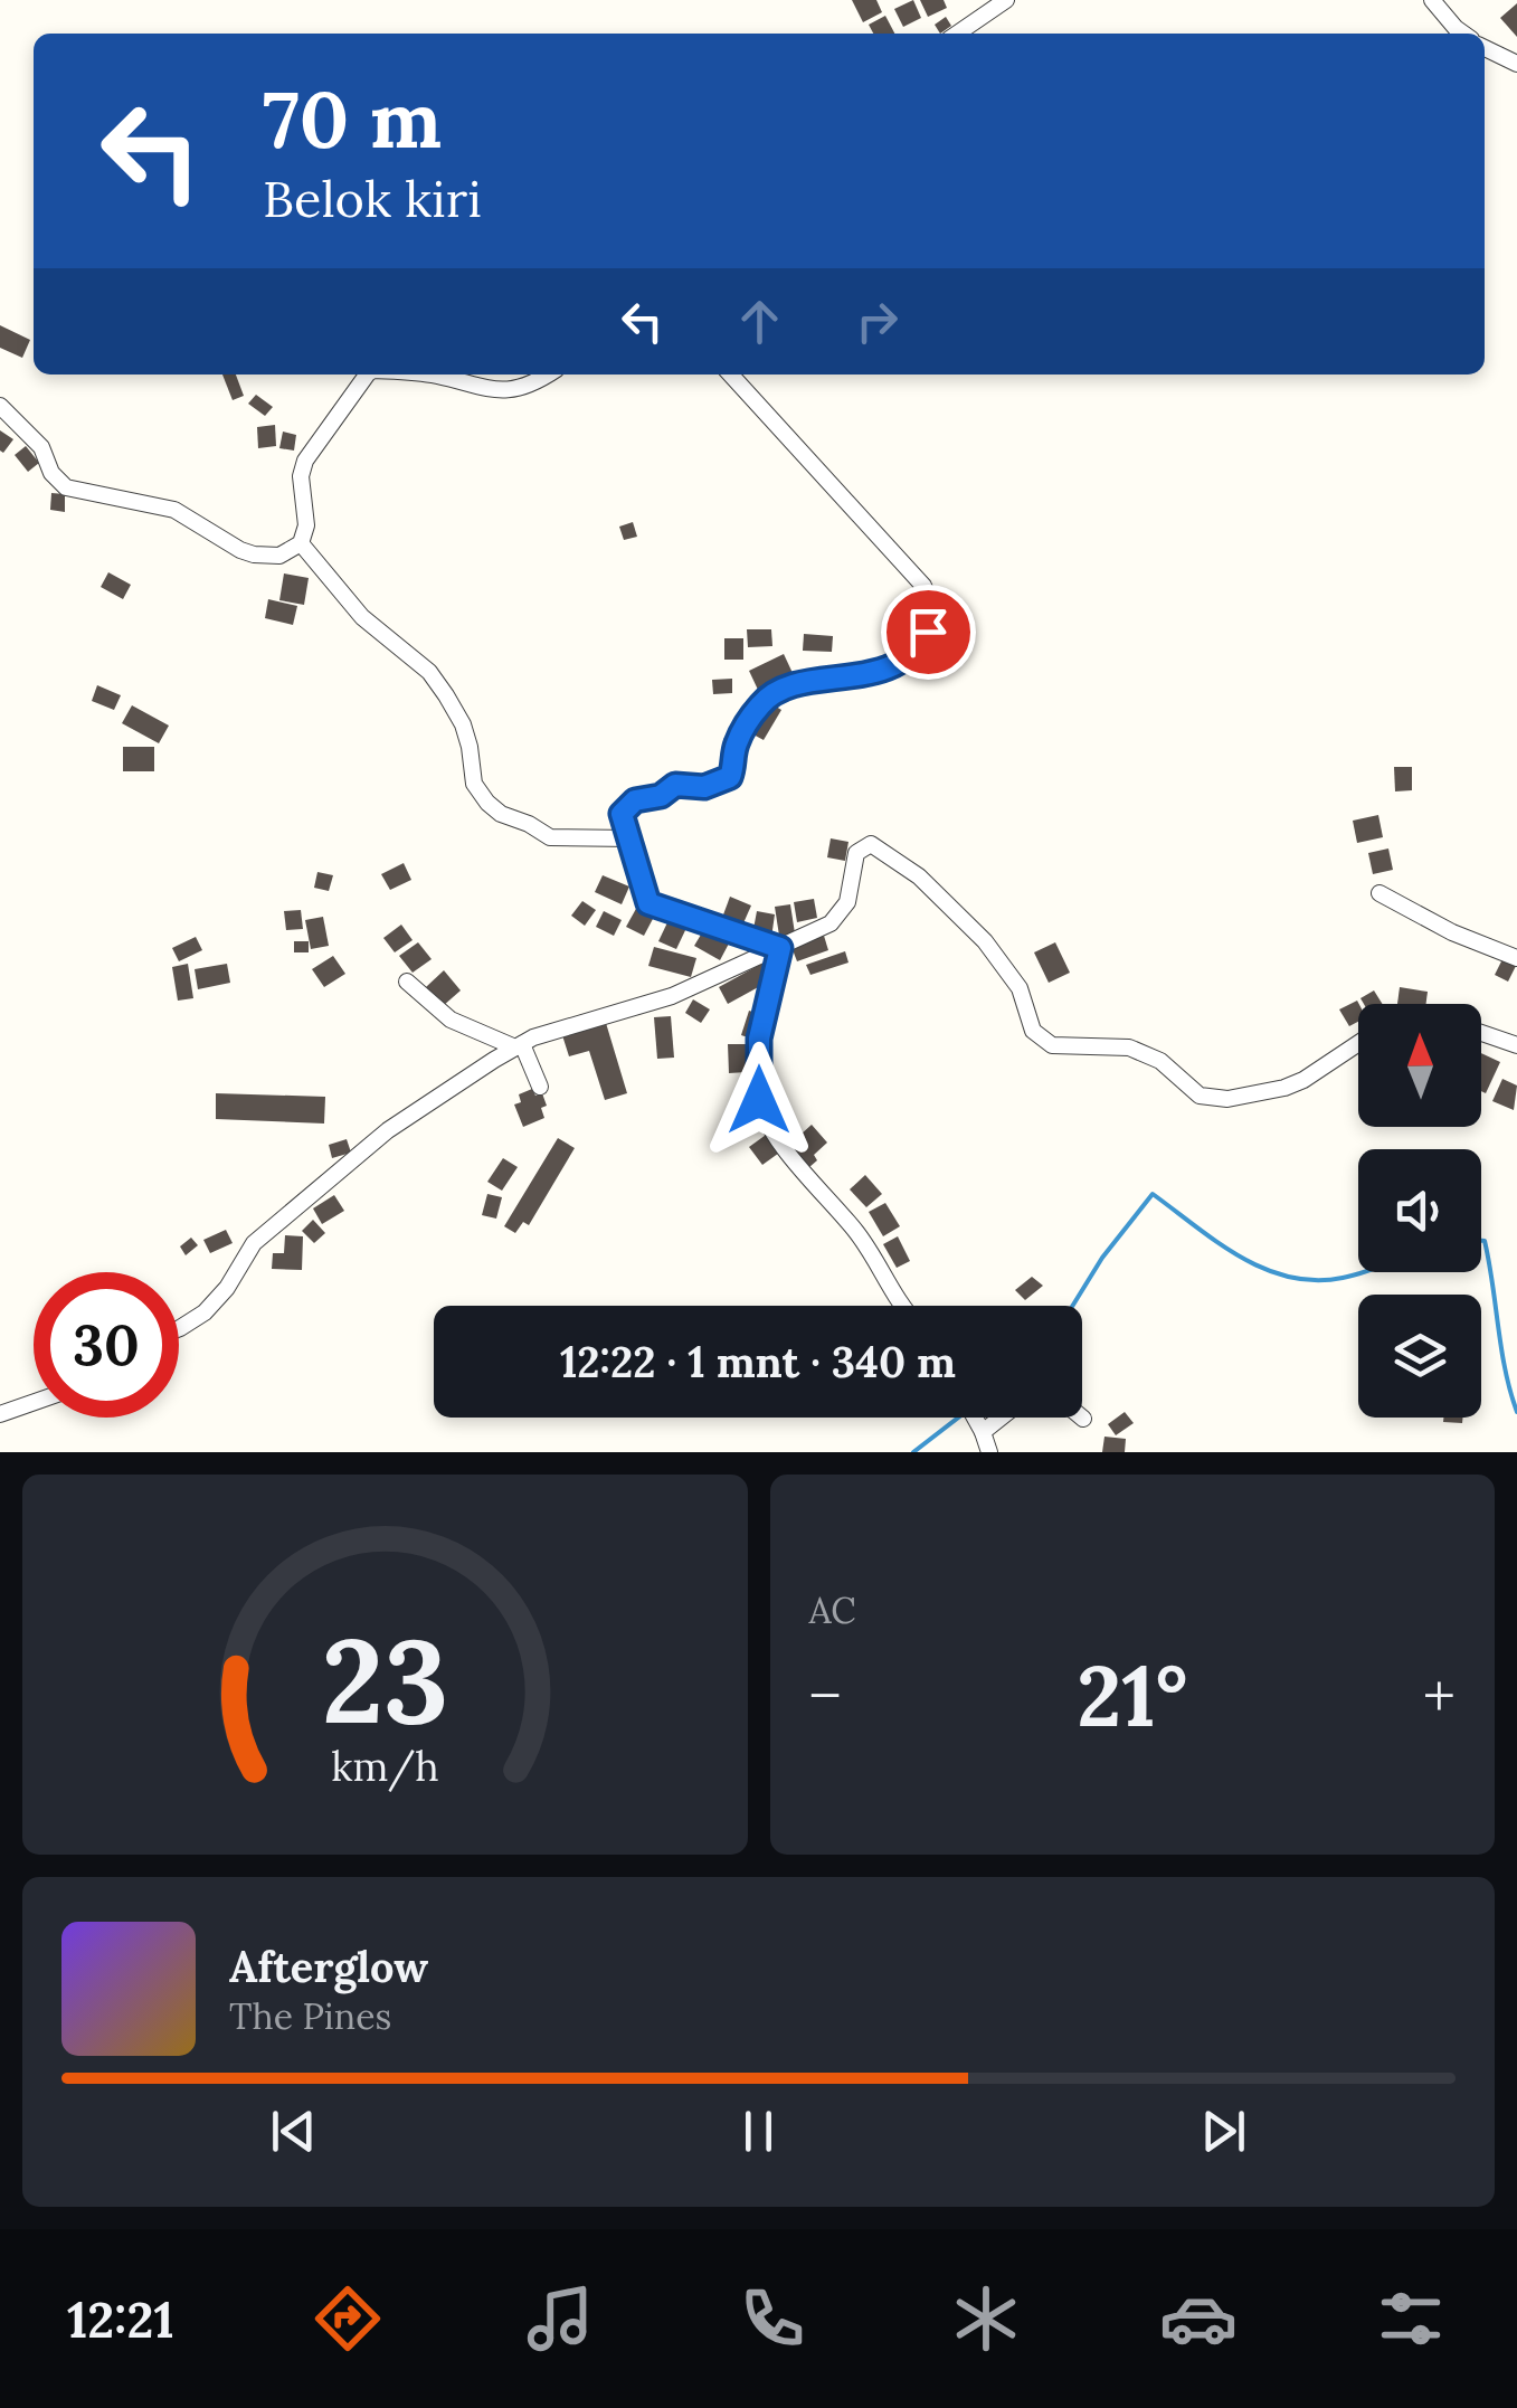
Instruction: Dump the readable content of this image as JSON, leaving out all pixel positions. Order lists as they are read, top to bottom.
{
  "north": "top",
  "page": {
    "turn": ["70 m", "Belok kiri"],
    "limit": "30",
    "trip": "12:22 · 1 mnt · 340 m",
    "tile": "AC",
    "heat": ["−", "21°", "+"],
    "song": ["Afterglow", "The Pines"],
    "tabs": "12:21",
    "gauge": ["23", "km/h"]
  }
}
